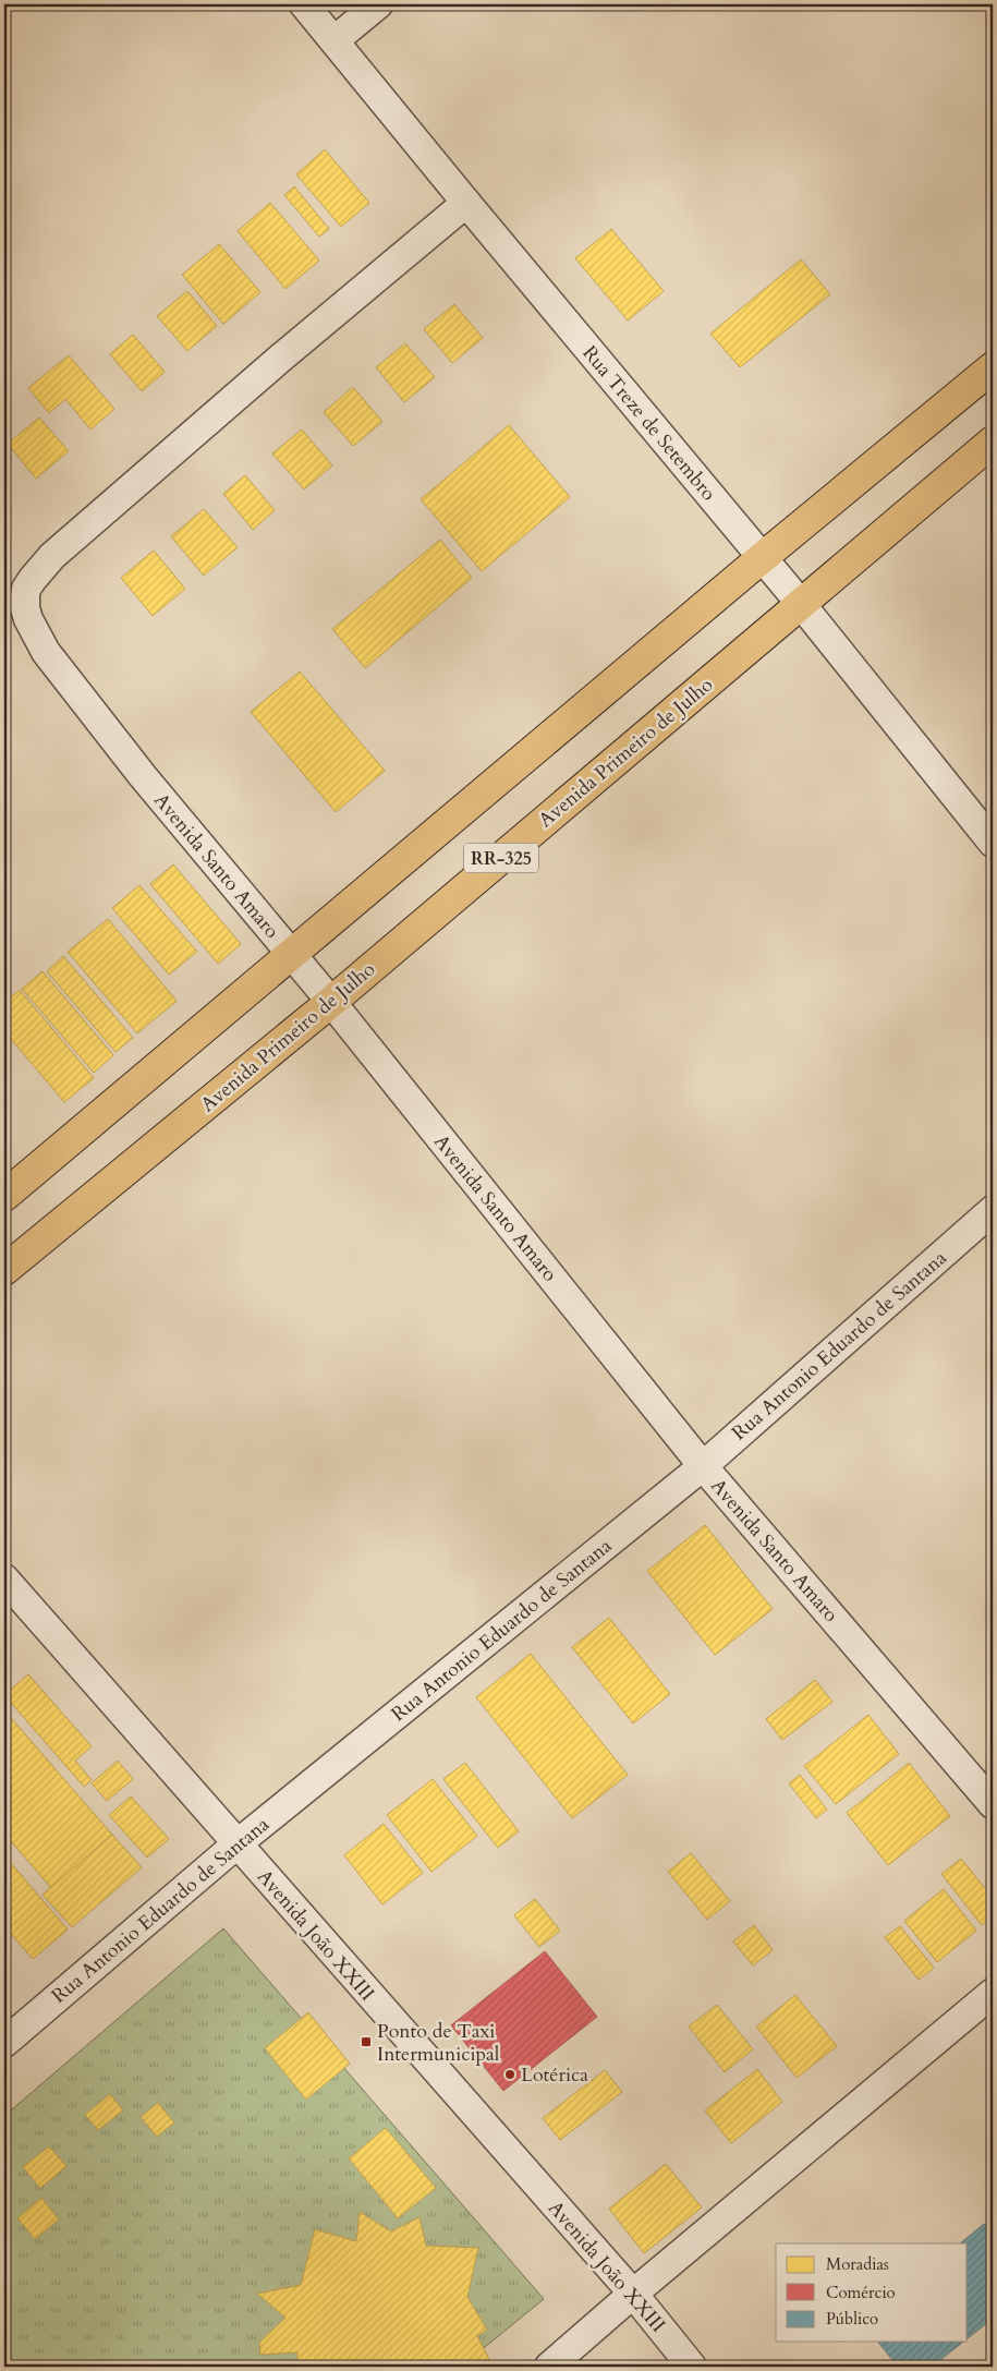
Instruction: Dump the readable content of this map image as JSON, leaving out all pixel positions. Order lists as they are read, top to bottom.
{
  "streets": {
    "main road": ["Avenida Primeiro de Julho", "RR-325"],
    "street": [
      "Rua Treze de Setembro",
      "Avenida Santo Amaro",
      "Rua Antonio Eduardo de Santana",
      "Avenida João XXIII"
    ]
  },
  "crossings": [
    ["Rua Treze de Setembro", "Avenida Primeiro de Julho"],
    ["Rua Treze de Setembro", "RR-325"],
    ["Rua Treze de Setembro", "Avenida Santo Amaro"],
    ["Avenida Primeiro de Julho", "Avenida Santo Amaro"],
    ["RR-325", "Avenida Santo Amaro"],
    ["Avenida Santo Amaro", "Rua Antonio Eduardo de Santana"],
    ["Rua Antonio Eduardo de Santana", "Avenida João XXIII"]
  ],
  "places": {
    "transit": ["Ponto de Taxi Intermunicipal"],
    "other": ["Lotérica"]
  },
  "legend": ["Moradias", "Comércio", "Público"]
}
